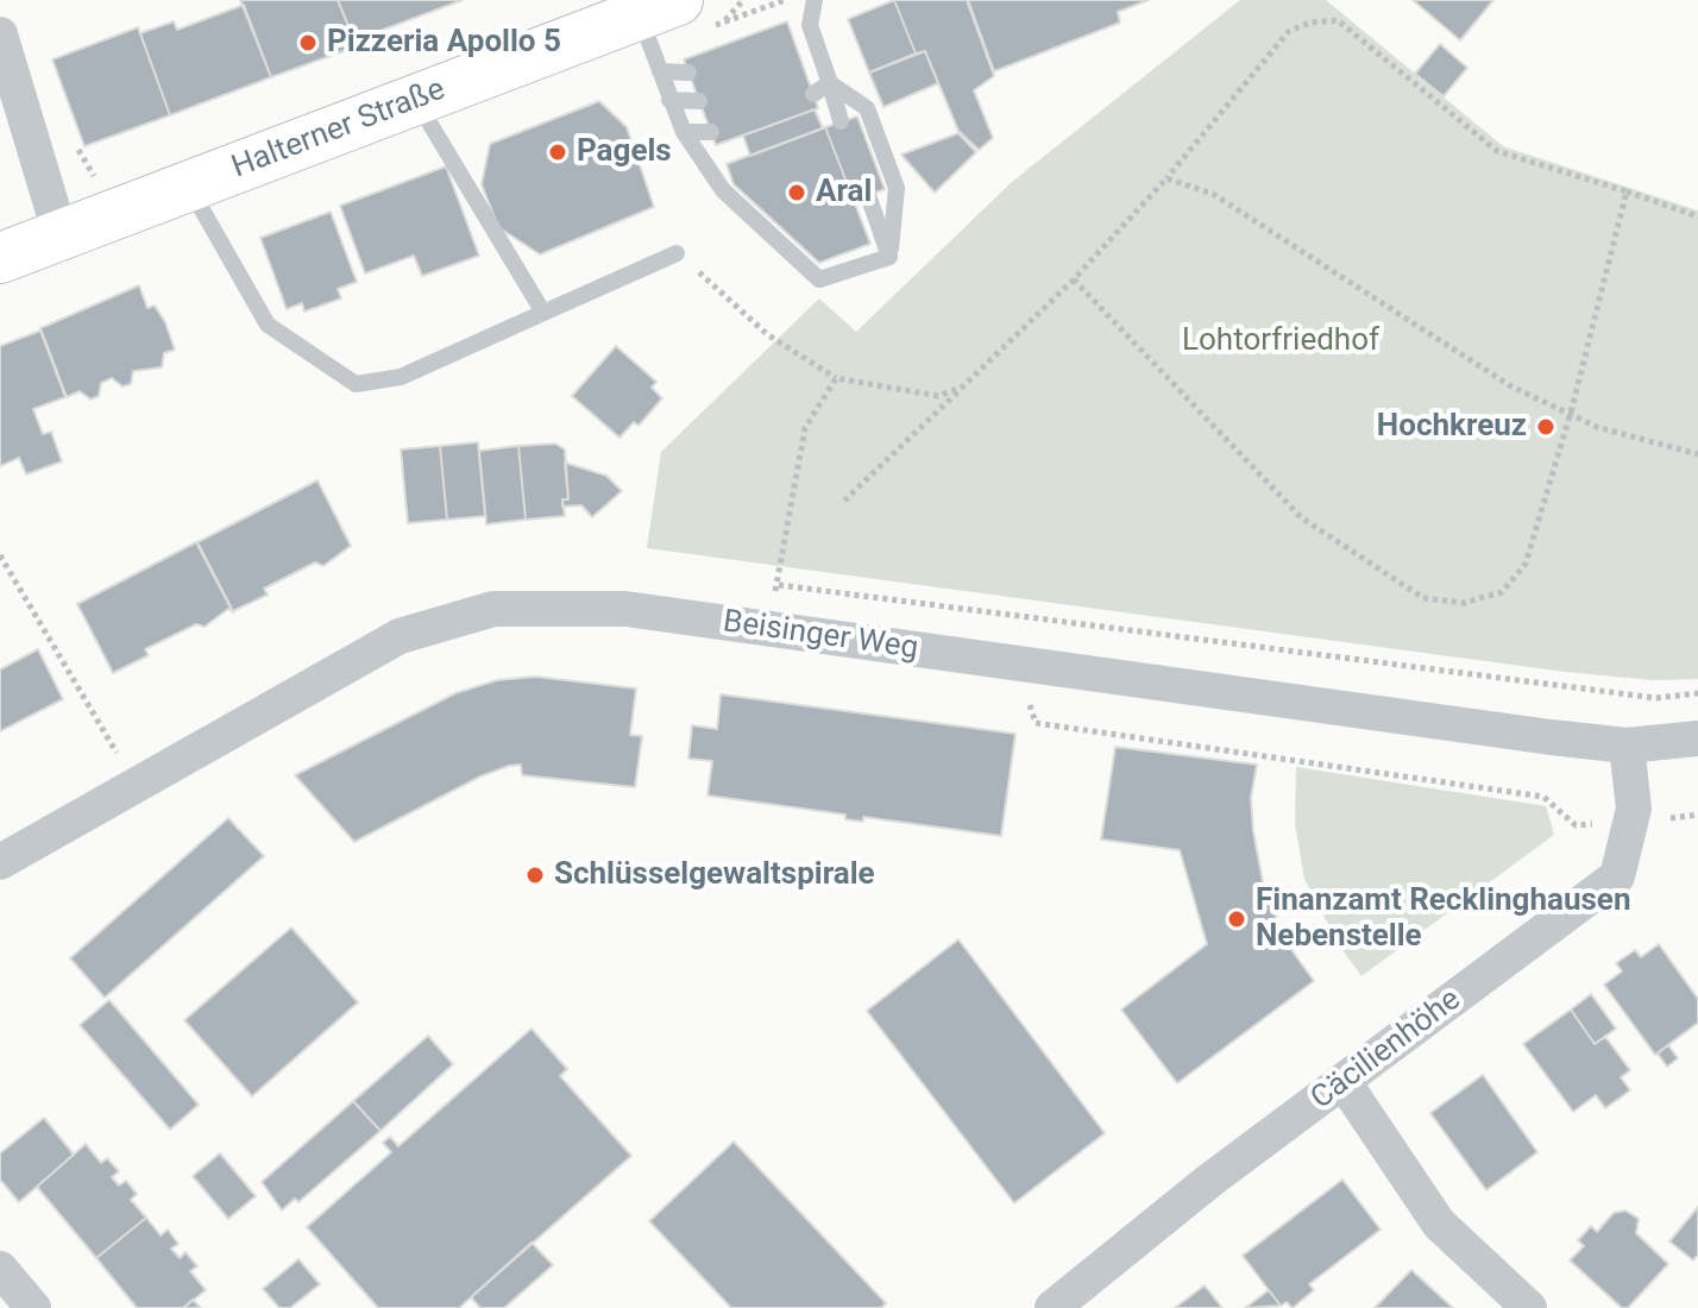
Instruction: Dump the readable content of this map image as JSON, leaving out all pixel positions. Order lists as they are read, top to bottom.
{
  "streets": {
    "main road": ["Halterner Straße"],
    "street": ["Beisinger Weg", "Cäcilienhöhe"]
  },
  "crossings": [
    ["Beisinger Weg", "Cäcilienhöhe"]
  ],
  "parks": ["Lohtorfriedhof"],
  "places": [
    "Pizzeria Apollo 5",
    "Pagels",
    "Aral",
    "Hochkreuz",
    "Schlüsselgewaltspirale",
    "Finanzamt Recklinghausen Nebenstelle"
  ]
}
